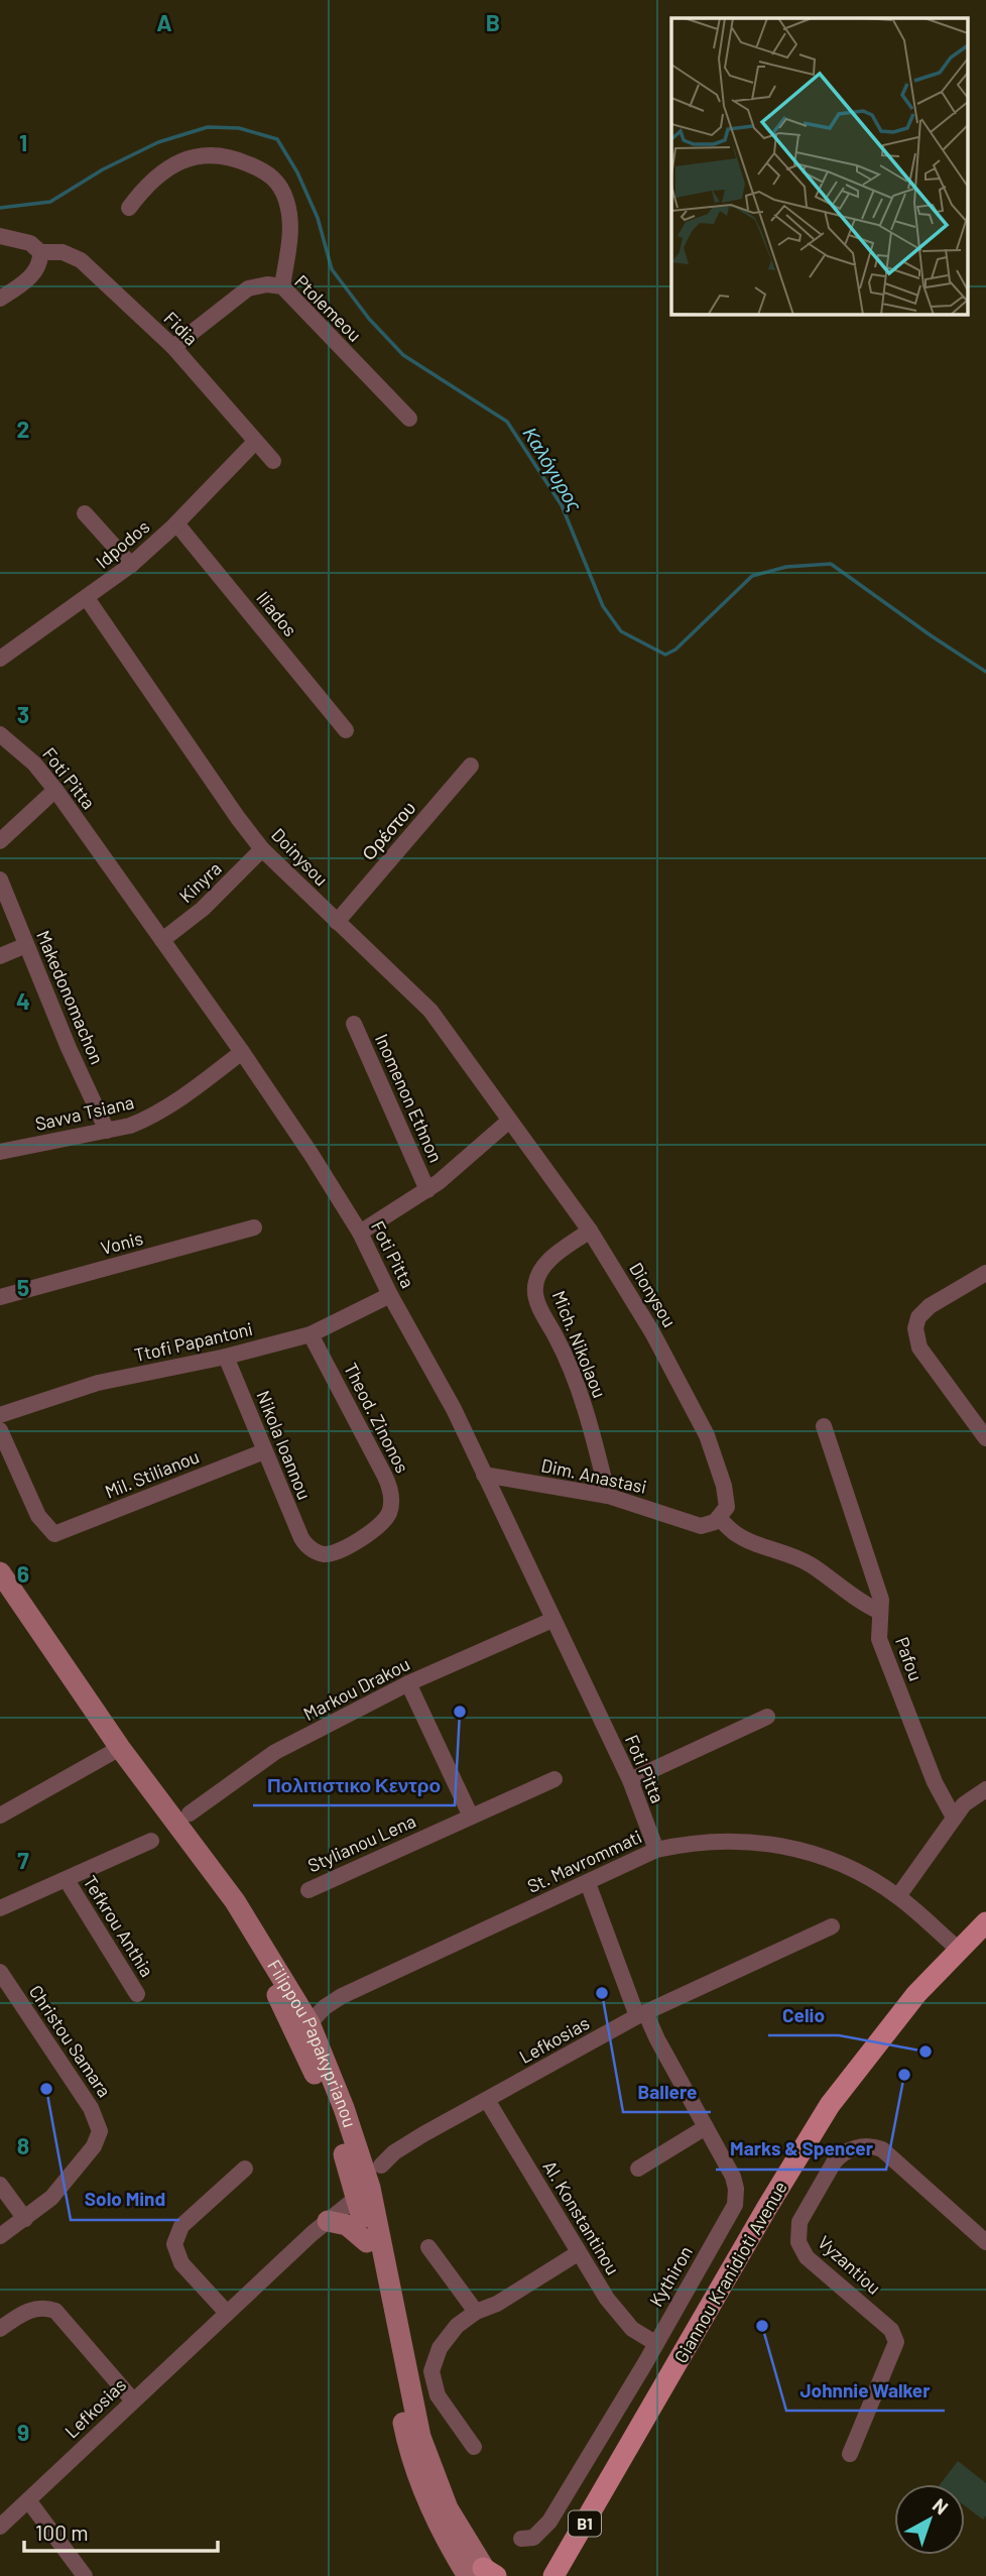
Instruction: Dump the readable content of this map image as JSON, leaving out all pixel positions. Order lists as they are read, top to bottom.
{
  "streets": {
    "main road": ["Filippou Papakyprianou", "Giannou Kranidioti Avenue", "B1"],
    "street": [
      "Ptolemeou",
      "Fidia",
      "Idpodos",
      "Iliados",
      "Foti Pitta",
      "Ορέστου",
      "Doinysou",
      "Kinyra",
      "Makedonomachon",
      "Inomenon Ethnon",
      "Savva Tsiana",
      "Vonis",
      "Dionysou",
      "Ttofi Papantoni",
      "Mich. Nikolaou",
      "Theod. Zinonos",
      "Nikola Ioannou",
      "Mil. Stilianou",
      "Dim. Anastasi",
      "Pafou",
      "Markou Drakou",
      "Stylianou Lena",
      "St. Mavrommati",
      "Tefkrou Anthia",
      "Lefkosias",
      "Christou Samara",
      "Al. Konstantinou",
      "Vyzantiou",
      "Kythiron"
    ]
  },
  "crossings": [
    ["Ptolemeou", "Fidia"],
    ["Fidia", "Idpodos"],
    ["Idpodos", "Iliados"],
    ["Idpodos", "Doinysou"],
    ["Foti Pitta", "Kinyra"],
    ["Foti Pitta", "Savva Tsiana"],
    ["Foti Pitta", "Ttofi Papantoni"],
    ["Foti Pitta", "Dim. Anastasi"],
    ["Foti Pitta", "Markou Drakou"],
    ["Foti Pitta", "St. Mavrommati"],
    ["Ορέστου", "Doinysou"],
    ["Doinysou", "Kinyra"],
    ["Doinysou", "Dionysou"],
    ["Makedonomachon", "Savva Tsiana"],
    ["Dionysou", "Mich. Nikolaou"],
    ["Dionysou", "Dim. Anastasi"],
    ["Ttofi Papantoni", "Theod. Zinonos"],
    ["Ttofi Papantoni", "Nikola Ioannou"],
    ["Mich. Nikolaou", "Dim. Anastasi"],
    ["Theod. Zinonos", "Nikola Ioannou"],
    ["Nikola Ioannou", "Mil. Stilianou"],
    ["St. Mavrommati", "Filippou Papakyprianou"],
    ["St. Mavrommati", "Giannou Kranidioti Avenue"],
    ["St. Mavrommati", "Kythiron"],
    ["Lefkosias", "Filippou Papakyprianou"],
    ["Lefkosias", "Al. Konstantinou"],
    ["Lefkosias", "Kythiron"],
    ["Al. Konstantinou", "Kythiron"]
  ],
  "water": ["Καλόγυρος"],
  "places": [
    "Πολιτιστικο Κεντρο",
    "Ballere",
    "Celio",
    "Marks & Spencer",
    "Solo Mind",
    "Johnnie Walker"
  ],
  "scale_bar": "100 m",
  "north": "top right",
  "grid": {
    "columns": ["A", "B"],
    "rows": [
      "1",
      "2",
      "3",
      "4",
      "5",
      "6",
      "7",
      "8",
      "9"
    ]
  }
}
